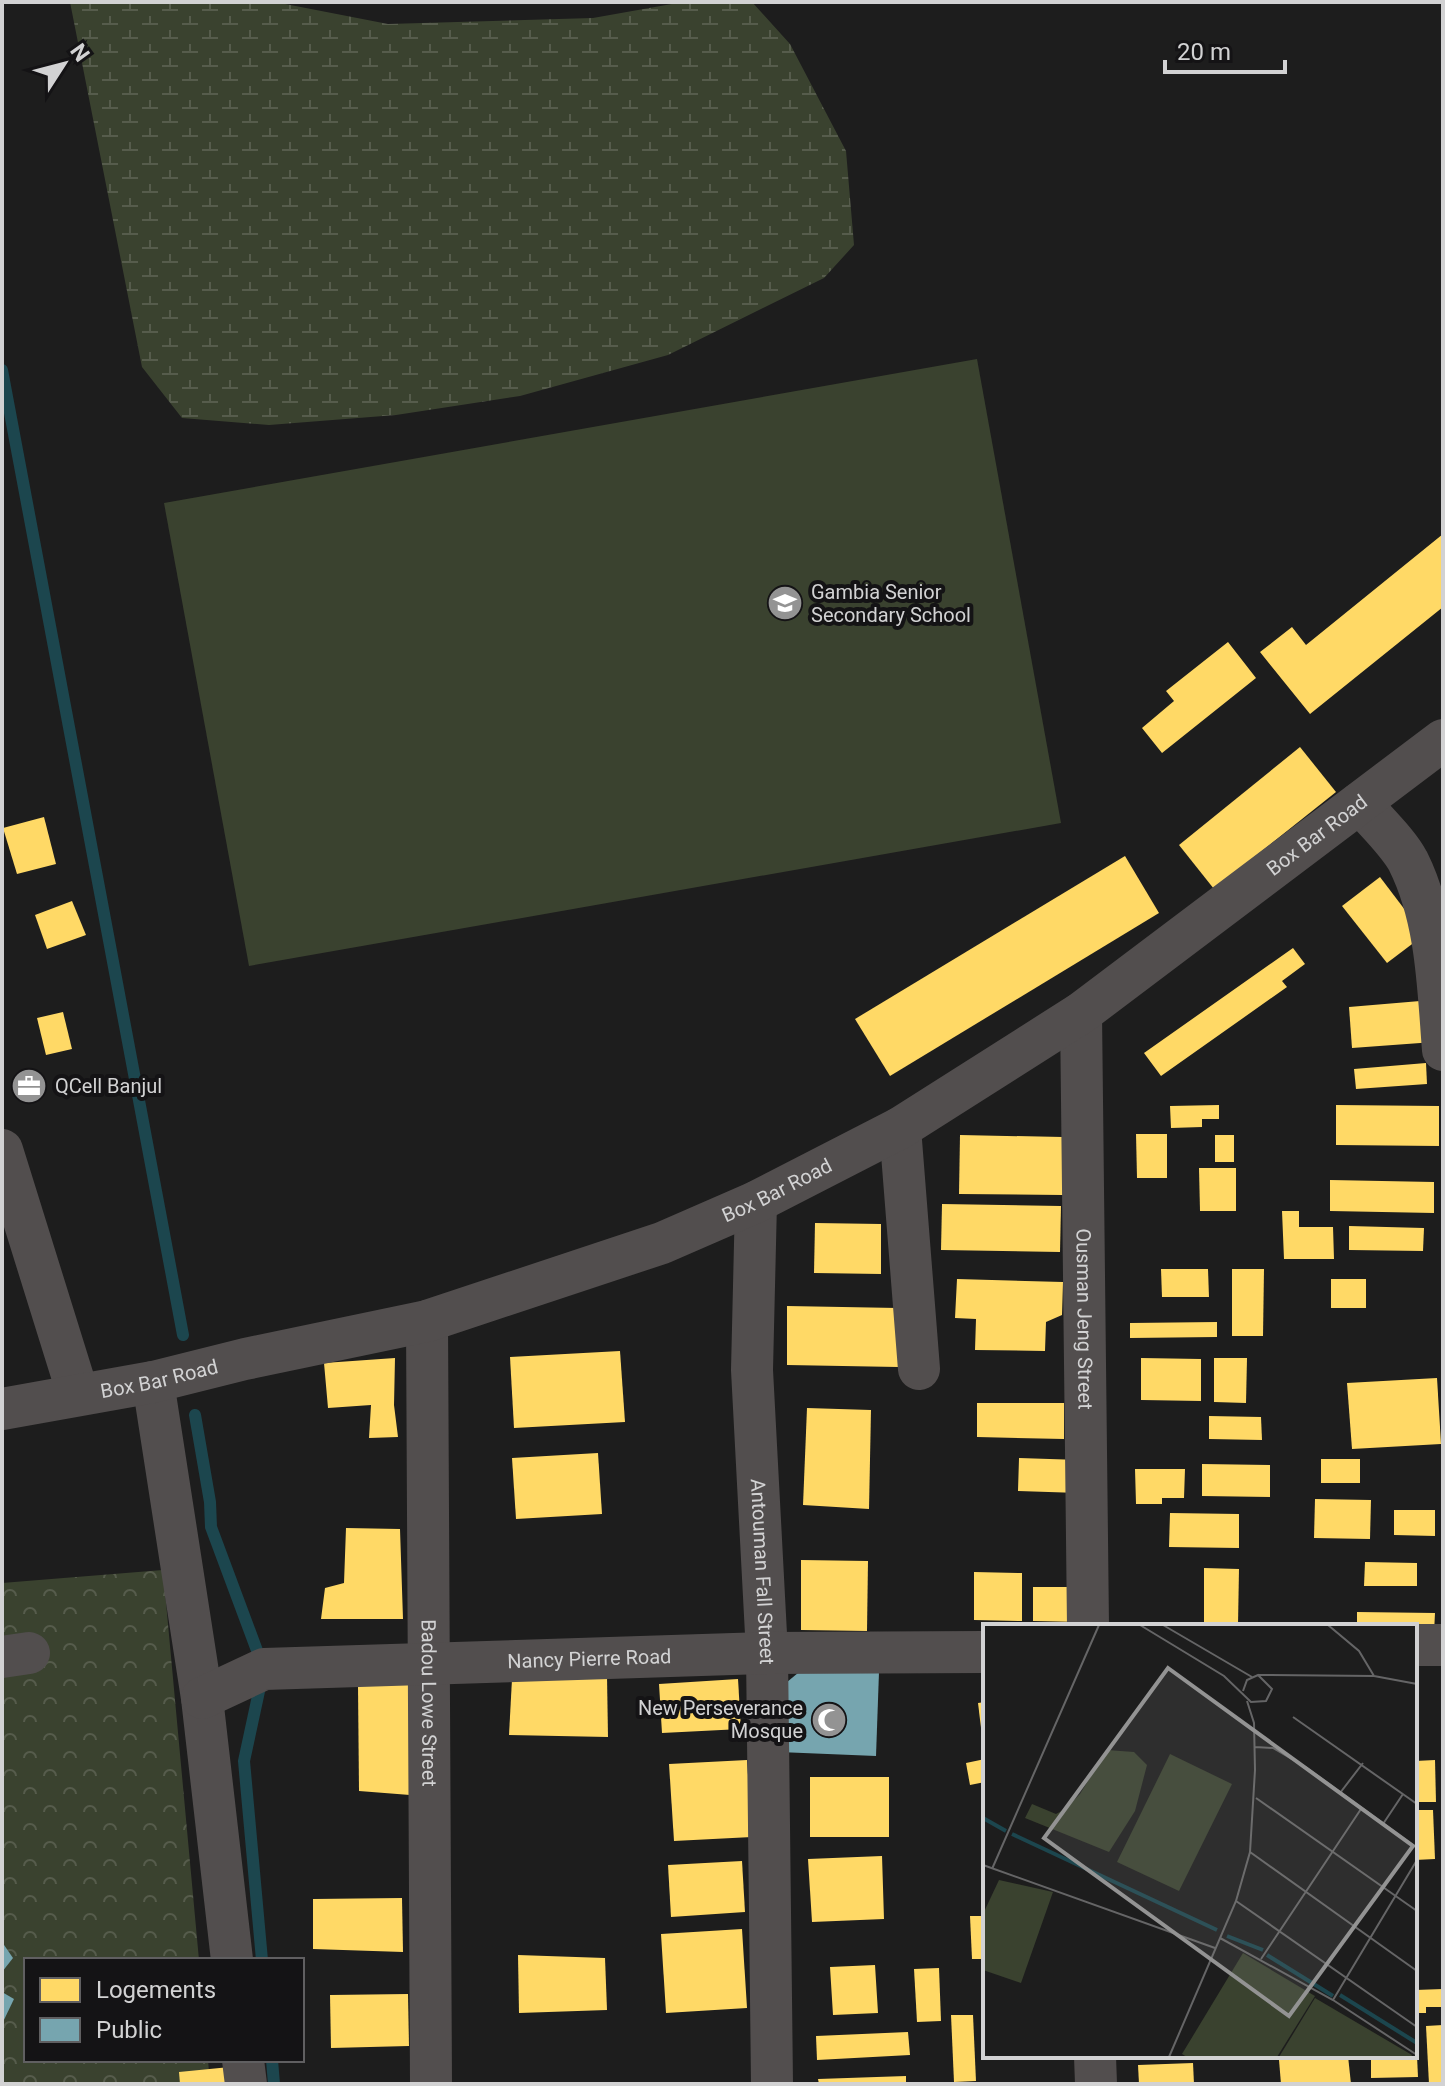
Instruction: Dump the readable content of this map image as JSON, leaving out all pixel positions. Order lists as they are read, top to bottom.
{
  "streets": {
    "street": [
      "Box Bar Road",
      "Ousman Jeng Street",
      "Antouman Fall Street",
      "Nancy Pierre Road",
      "Badou Lowe Street"
    ]
  },
  "crossings": [
    ["Box Bar Road", "Ousman Jeng Street"],
    ["Box Bar Road", "Antouman Fall Street"],
    ["Box Bar Road", "Badou Lowe Street"],
    ["Antouman Fall Street", "Nancy Pierre Road"],
    ["Nancy Pierre Road", "Badou Lowe Street"]
  ],
  "places": {
    "school or university": ["Gambia Senior Secondary School"],
    "office": ["QCell Banjul"],
    "mosque": ["New Perseverance Mosque"]
  },
  "legend": ["Logements", "Public"],
  "scale_bar": "20 m",
  "north": "top right"
}
